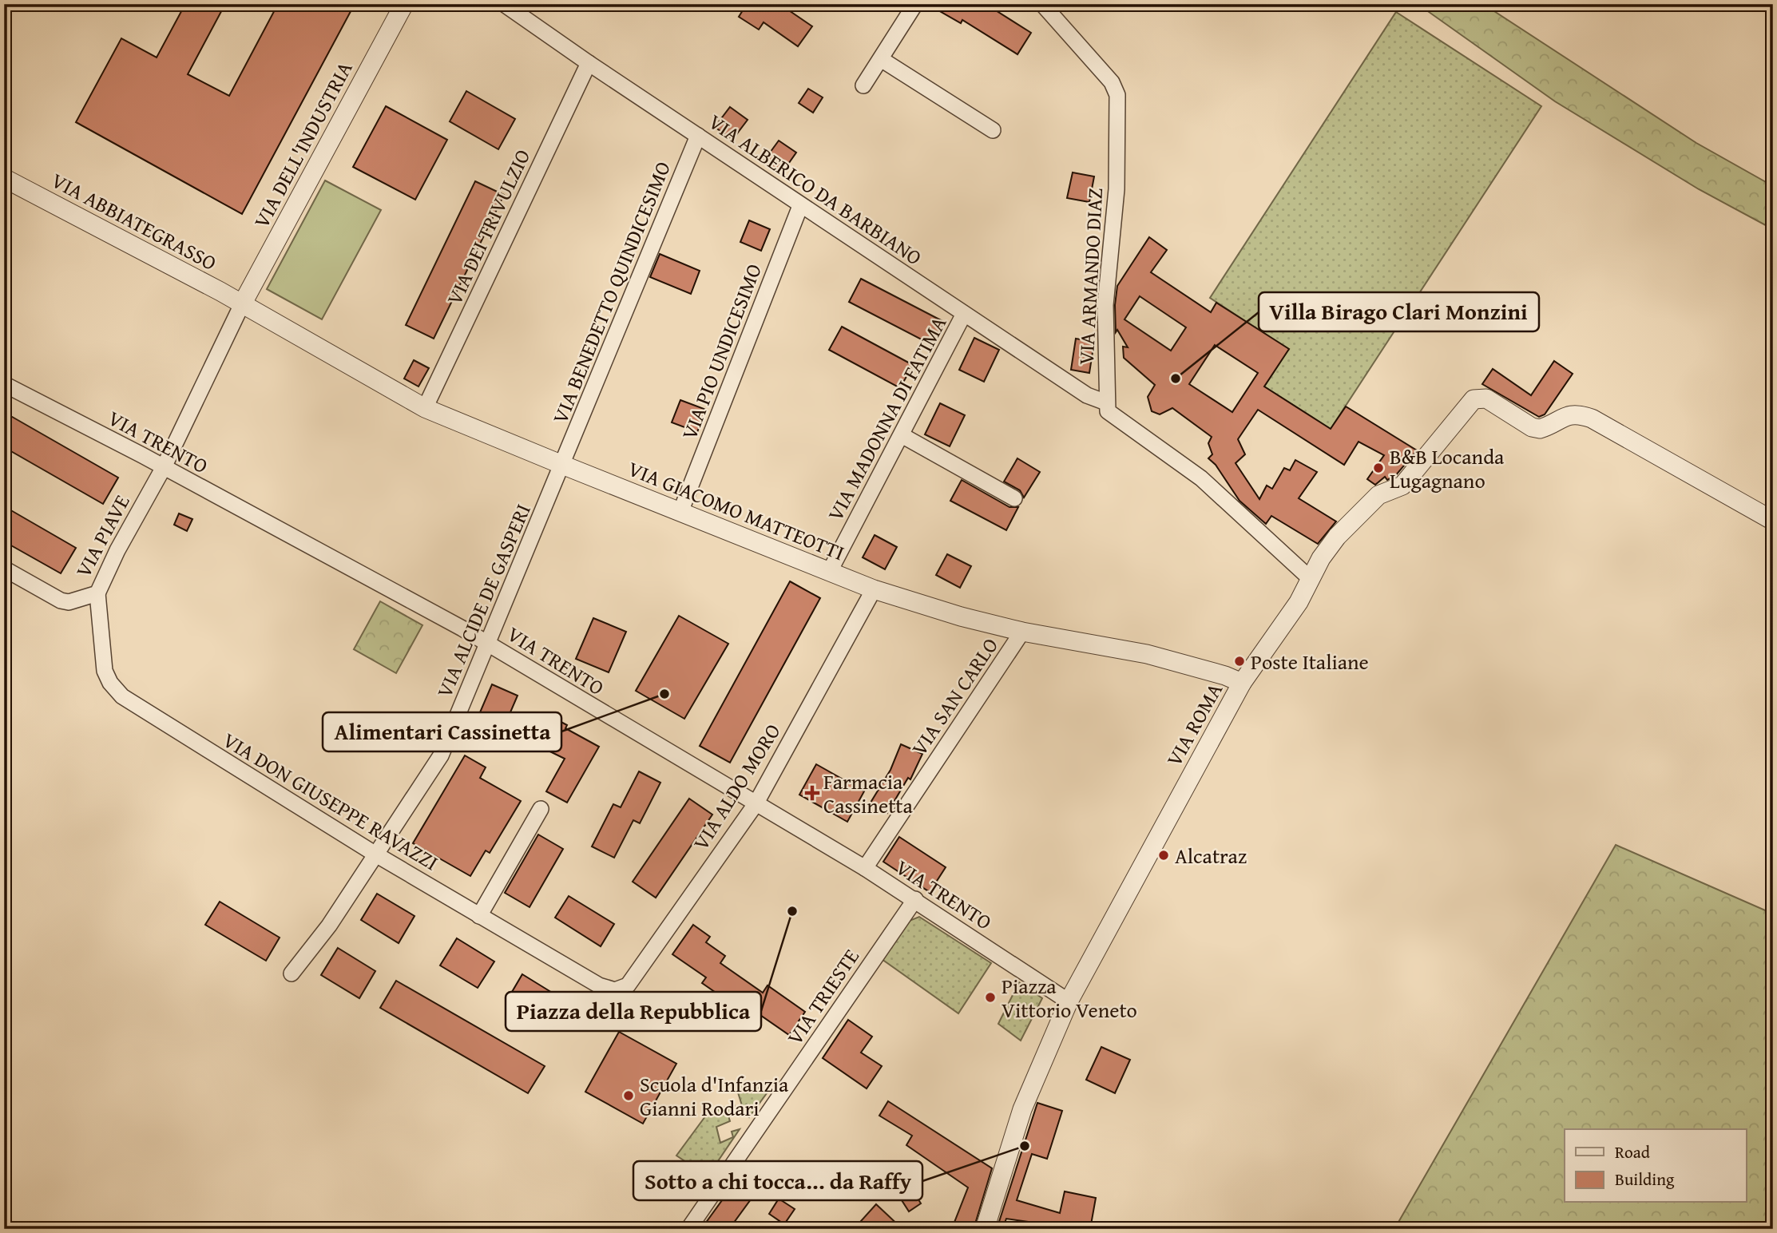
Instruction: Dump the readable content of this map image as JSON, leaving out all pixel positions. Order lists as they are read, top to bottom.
{
  "streets": {
    "street": [
      "VIA DELL'INDUSTRIA",
      "VIA ALBERICO DA BARBIANO",
      "VIA ABBIATEGRASSO",
      "VIA DEI TRIVULZIO",
      "VIA ARMANDO DIAZ",
      "VIA BENEDETTO QUINDICESIMO",
      "VIA PIO UNDICESIMO",
      "VIA MADONNA DI FATIMA",
      "VIA TRENTO",
      "VIA GIACOMO MATTEOTTI",
      "VIA PIAVE",
      "VIA ALCIDE DE GASPERI",
      "VIA SAN CARLO",
      "VIA ROMA",
      "VIA ALDO MORO",
      "VIA DON GIUSEPPE RAVAZZI",
      "VIA TRIESTE"
    ]
  },
  "crossings": [
    ["VIA DELL'INDUSTRIA", "VIA ABBIATEGRASSO"],
    ["VIA DELL'INDUSTRIA", "VIA GIACOMO MATTEOTTI"],
    ["VIA DELL'INDUSTRIA", "VIA PIAVE"],
    ["VIA ALBERICO DA BARBIANO", "VIA DEI TRIVULZIO"],
    ["VIA ALBERICO DA BARBIANO", "VIA ARMANDO DIAZ"],
    ["VIA ALBERICO DA BARBIANO", "VIA BENEDETTO QUINDICESIMO"],
    ["VIA ALBERICO DA BARBIANO", "VIA PIO UNDICESIMO"],
    ["VIA ALBERICO DA BARBIANO", "VIA MADONNA DI FATIMA"],
    ["VIA ABBIATEGRASSO", "VIA GIACOMO MATTEOTTI"],
    ["VIA ABBIATEGRASSO", "VIA PIAVE"],
    ["VIA DEI TRIVULZIO", "VIA GIACOMO MATTEOTTI"],
    ["VIA BENEDETTO QUINDICESIMO", "VIA GIACOMO MATTEOTTI"],
    ["VIA BENEDETTO QUINDICESIMO", "VIA ALCIDE DE GASPERI"],
    ["VIA PIO UNDICESIMO", "VIA GIACOMO MATTEOTTI"],
    ["VIA MADONNA DI FATIMA", "VIA GIACOMO MATTEOTTI"],
    ["VIA TRENTO", "VIA PIAVE"],
    ["VIA TRENTO", "VIA ALCIDE DE GASPERI"],
    ["VIA TRENTO", "VIA SAN CARLO"],
    ["VIA TRENTO", "VIA ROMA"],
    ["VIA TRENTO", "VIA ALDO MORO"],
    ["VIA TRENTO", "VIA TRIESTE"],
    ["VIA GIACOMO MATTEOTTI", "VIA PIAVE"],
    ["VIA GIACOMO MATTEOTTI", "VIA ALCIDE DE GASPERI"],
    ["VIA GIACOMO MATTEOTTI", "VIA SAN CARLO"],
    ["VIA GIACOMO MATTEOTTI", "VIA ROMA"],
    ["VIA GIACOMO MATTEOTTI", "VIA ALDO MORO"],
    ["VIA PIAVE", "VIA DON GIUSEPPE RAVAZZI"],
    ["VIA ALCIDE DE GASPERI", "VIA DON GIUSEPPE RAVAZZI"],
    ["VIA ALDO MORO", "VIA DON GIUSEPPE RAVAZZI"]
  ],
  "places": {
    "other": [
      "Villa Birago Clari Monzini",
      "B&B Locanda Lugagnano",
      "Poste Italiane",
      "Alimentari Cassinetta",
      "Alcatraz",
      "Piazza della Repubblica",
      "Piazza Vittorio Veneto",
      "Scuola d'Infanzia Gianni Rodari",
      "Sotto a chi tocca... da Raffy"
    ],
    "health": ["Farmacia Cassinetta"]
  },
  "legend": ["Road", "Building"]
}
